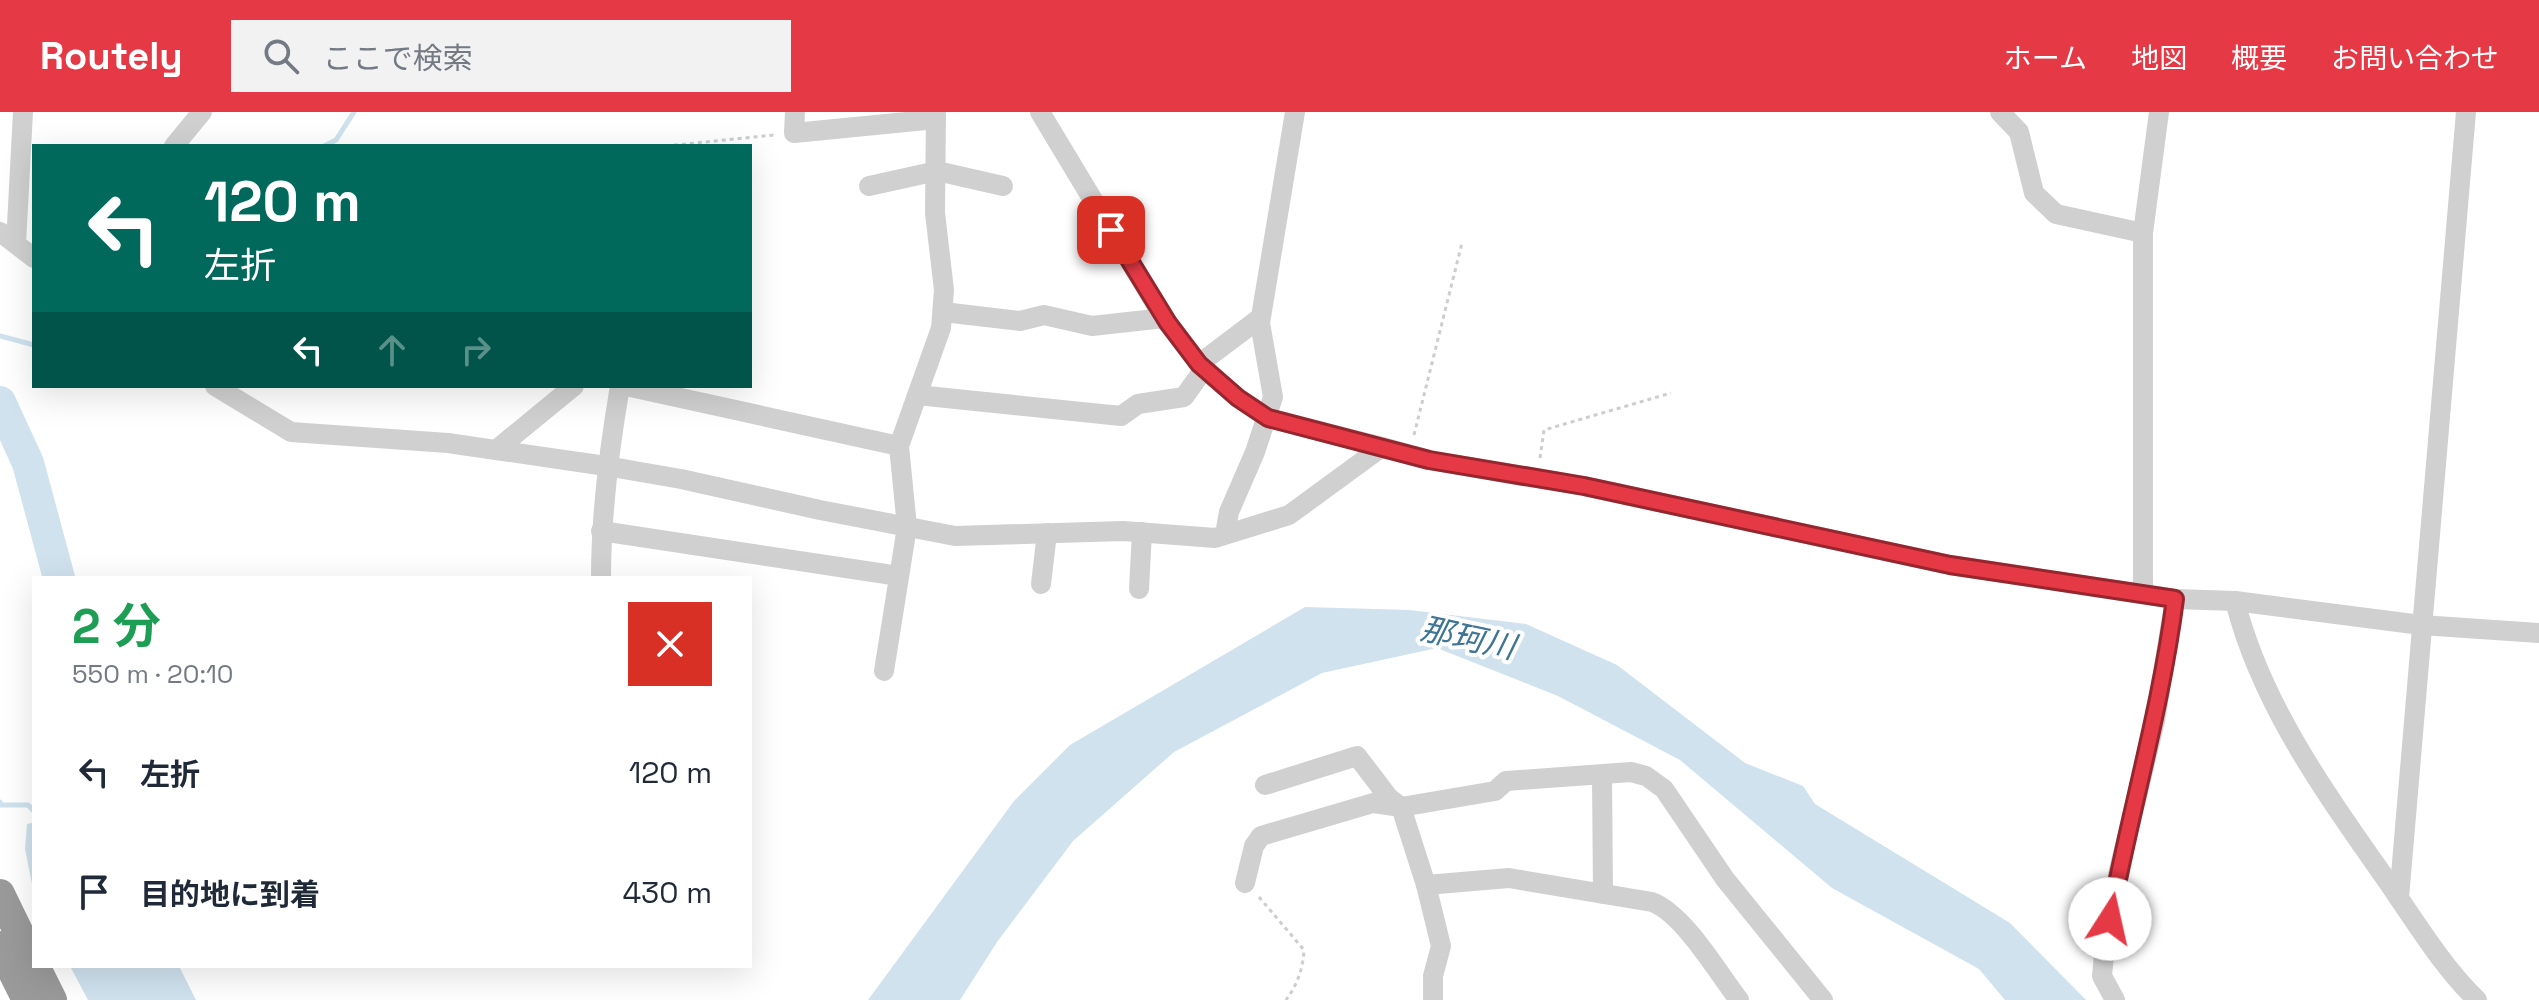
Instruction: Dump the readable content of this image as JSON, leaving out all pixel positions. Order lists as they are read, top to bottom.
{
  "water": ["那珂川"],
  "page": {
    "header": "Routely",
    "search": "ここで検索",
    "nav": [
      "ホーム",
      "地図",
      "概要",
      "お問い合わせ"
    ],
    "turn": ["120 m", "左折"],
    "heading": ["2 分", "550 m · 20:10"],
    "list": [
      {
        "name": "左折",
        "value": "120 m"
      },
      {
        "name": "目的地に到着",
        "value": "430 m"
      }
    ]
  }
}
